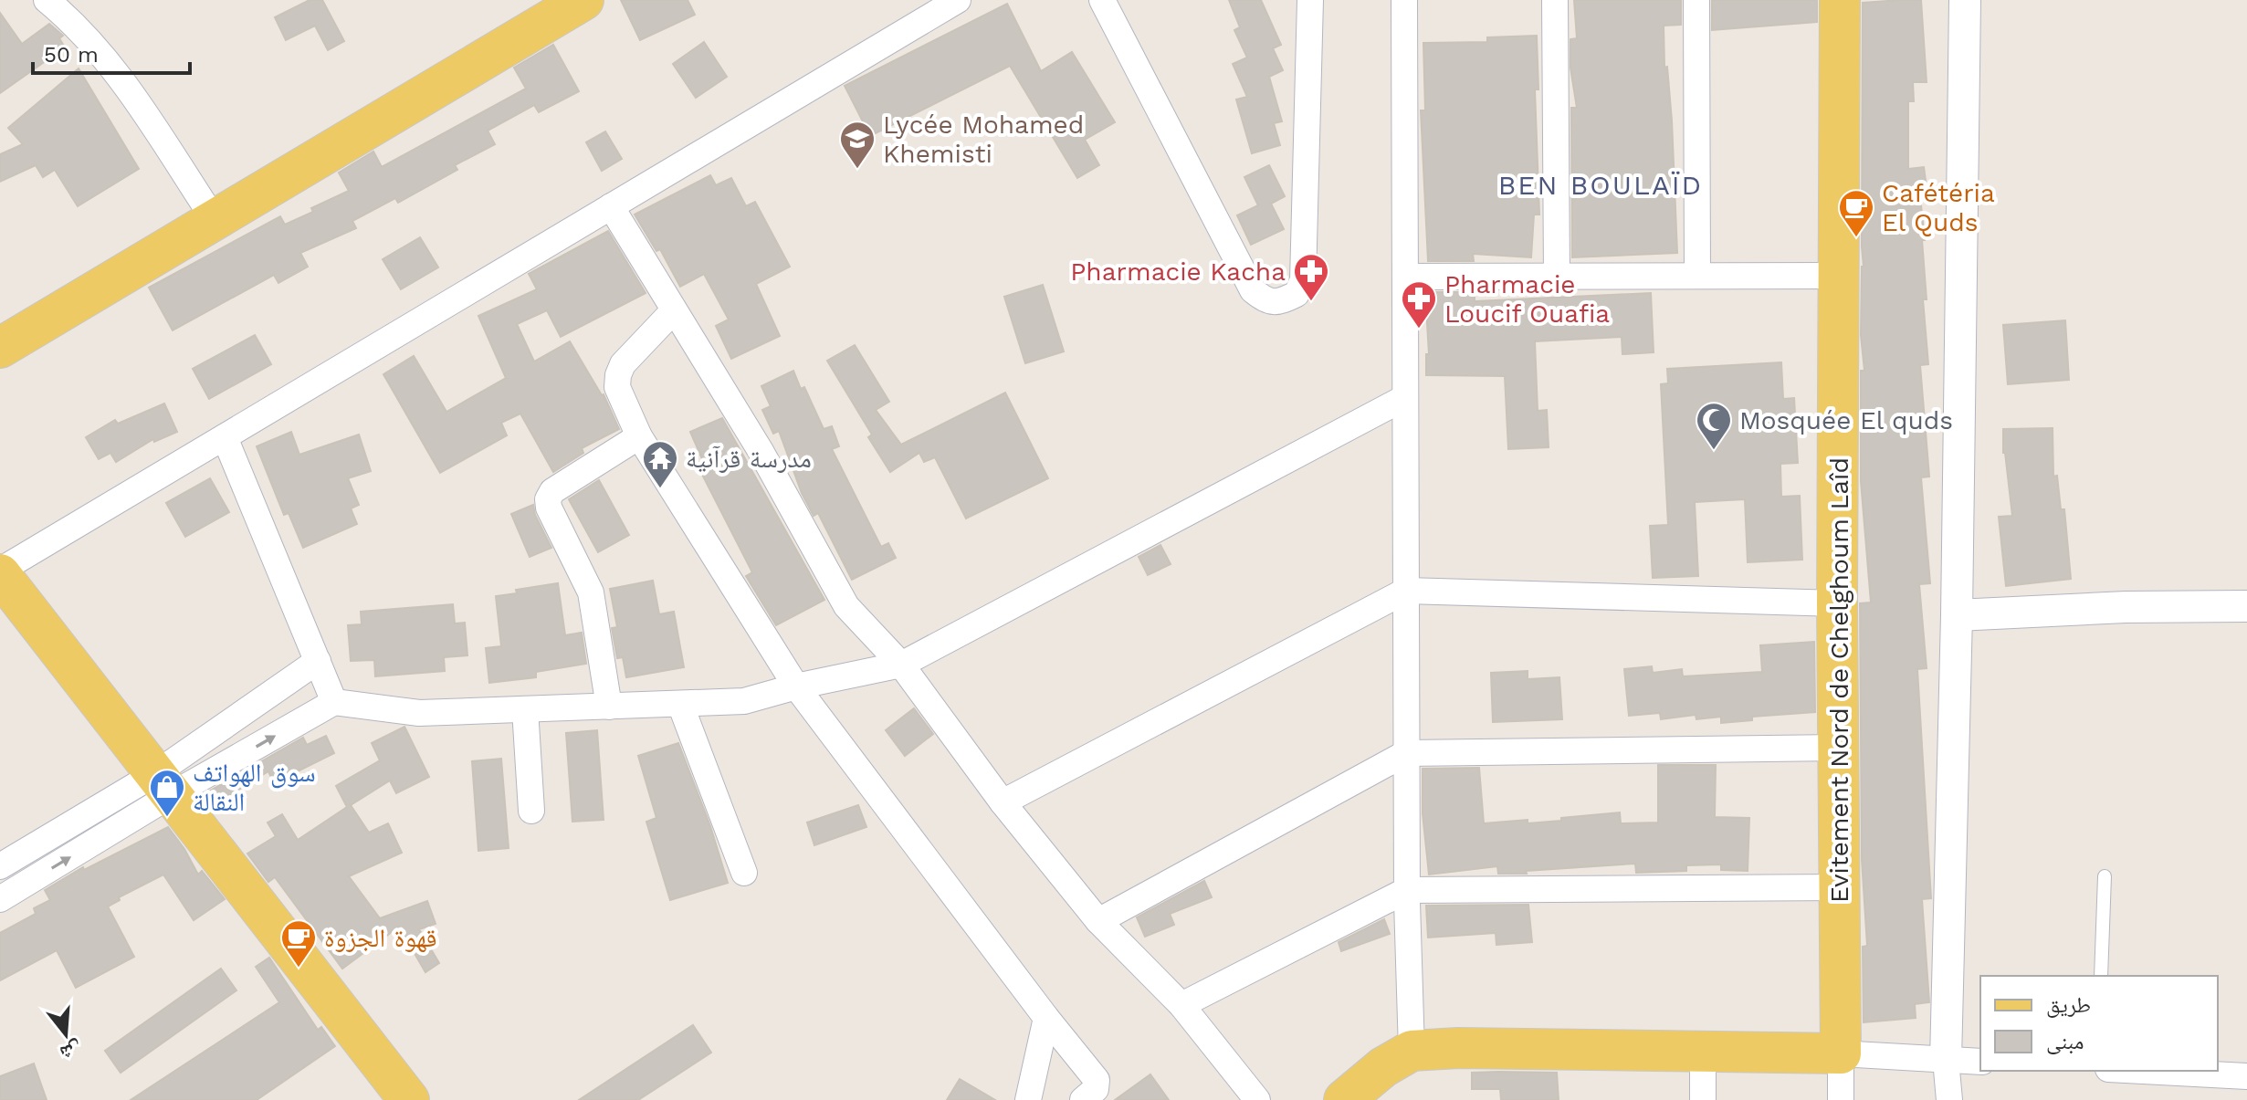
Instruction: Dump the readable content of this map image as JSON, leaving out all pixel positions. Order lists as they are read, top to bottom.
{
  "streets": {
    "main road": ["Evitement Nord de Chelghoum Laîd"]
  },
  "districts": ["BEN BOULAÏD"],
  "places": {
    "school or university": ["Lycée Mohamed Khemisti"],
    "cafe": ["Cafétéria El Quds", "قهوة الجزوة"],
    "pharmacy": ["Pharmacie Kacha", "Pharmacie Loucif Ouafia"],
    "mosque": ["Mosquée El quds"],
    "temple": ["مدرسة قرآنية"],
    "shop": ["سوق الهواتف النقالة"]
  },
  "legend": ["طريق", "مبنى"],
  "scale_bar": "50 m",
  "north": "bottom"
}
